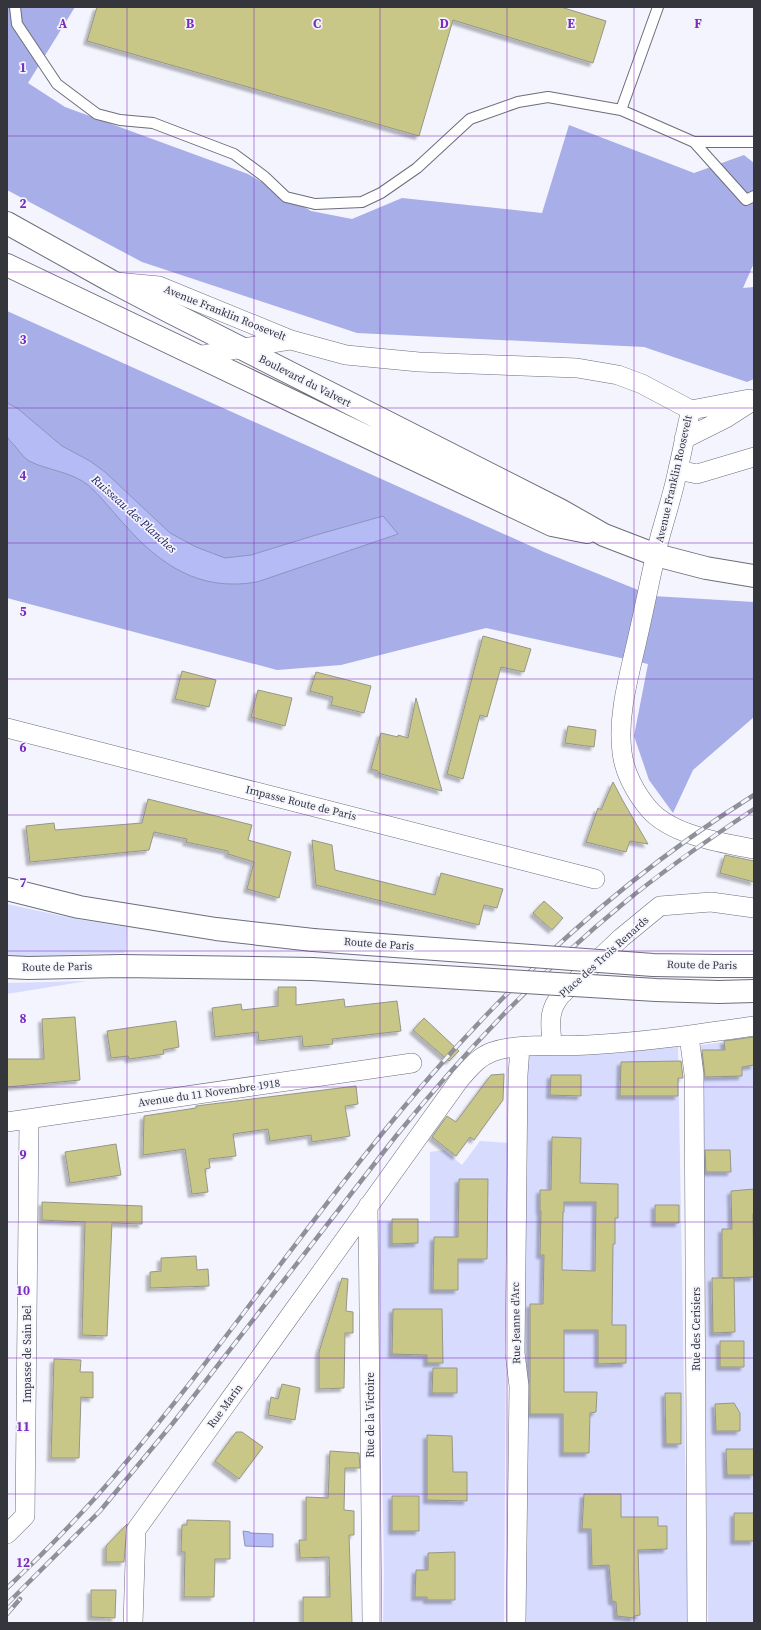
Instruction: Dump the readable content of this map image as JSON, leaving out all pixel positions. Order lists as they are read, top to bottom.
{
  "streets": {
    "main road": ["Boulevard du Valvert", "Route de Paris"],
    "street": [
      "Avenue Franklin Roosevelt",
      "Impasse Route de Paris",
      "Place des Trois Renards",
      "Avenue du 11 Novembre 1918",
      "Rue Jeanne d'Arc",
      "Rue des Cerisiers",
      "Impasse de Sain Bel",
      "Rue Marin",
      "Rue de la Victoire"
    ]
  },
  "crossings": [
    ["Avenue Franklin Roosevelt", "Boulevard du Valvert"],
    ["Avenue du 11 Novembre 1918", "Impasse de Sain Bel"],
    ["Rue Jeanne d'Arc", "Rue Marin"],
    ["Rue Marin", "Rue de la Victoire"]
  ],
  "water": ["Ruisseau des Planches"],
  "grid": {
    "columns": [
      "A",
      "B",
      "C",
      "D",
      "E",
      "F"
    ],
    "rows": [
      "1",
      "2",
      "3",
      "4",
      "5",
      "6",
      "7",
      "8",
      "9",
      "10",
      "11",
      "12"
    ]
  }
}
